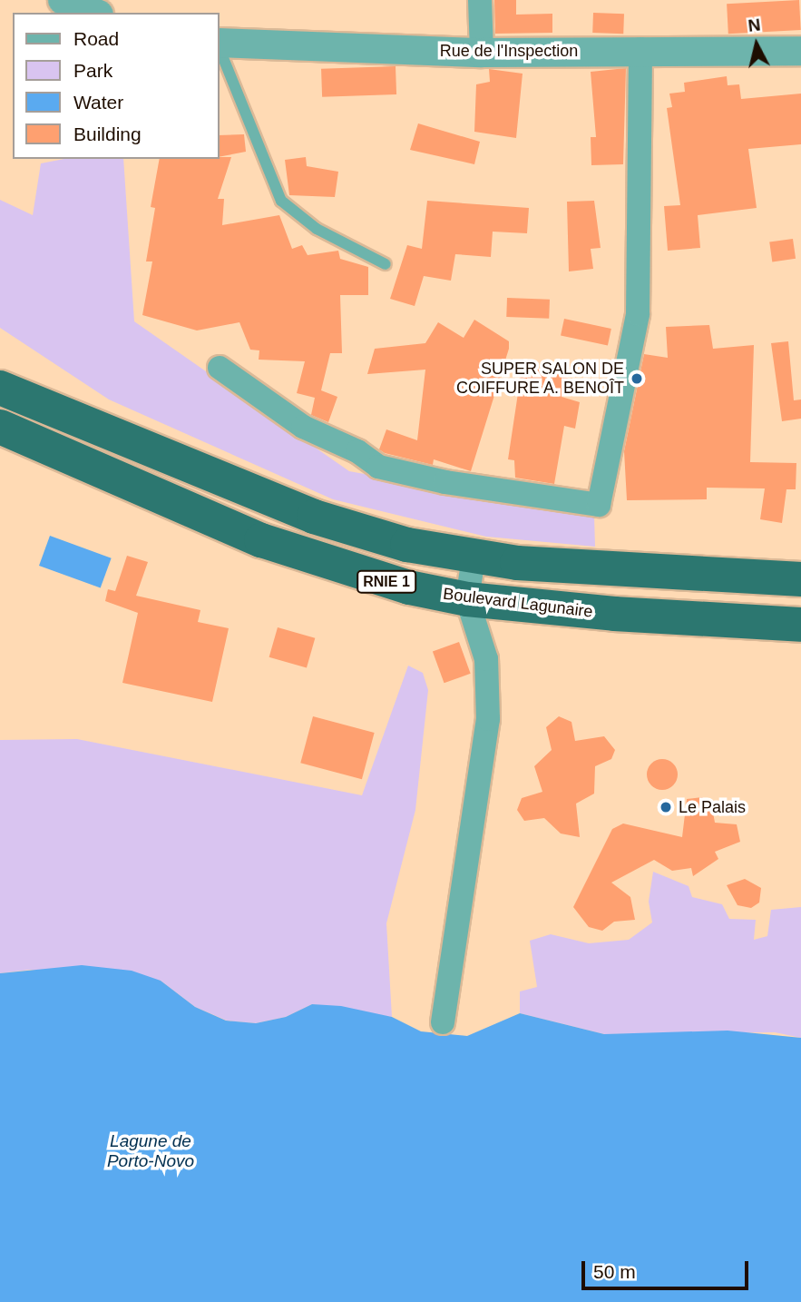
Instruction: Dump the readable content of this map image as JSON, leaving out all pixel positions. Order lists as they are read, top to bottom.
{
  "streets": {
    "highway": ["RNIE 1", "Boulevard Lagunaire"],
    "street": ["Rue de l'Inspection"]
  },
  "water": ["Lagune de Porto-Novo"],
  "places": ["SUPER SALON DE COIFFURE A. BENOÎT", "Le Palais"],
  "legend": [
    "Road",
    "Park",
    "Water",
    "Building"
  ],
  "scale_bar": "50 m",
  "north": "top"
}
